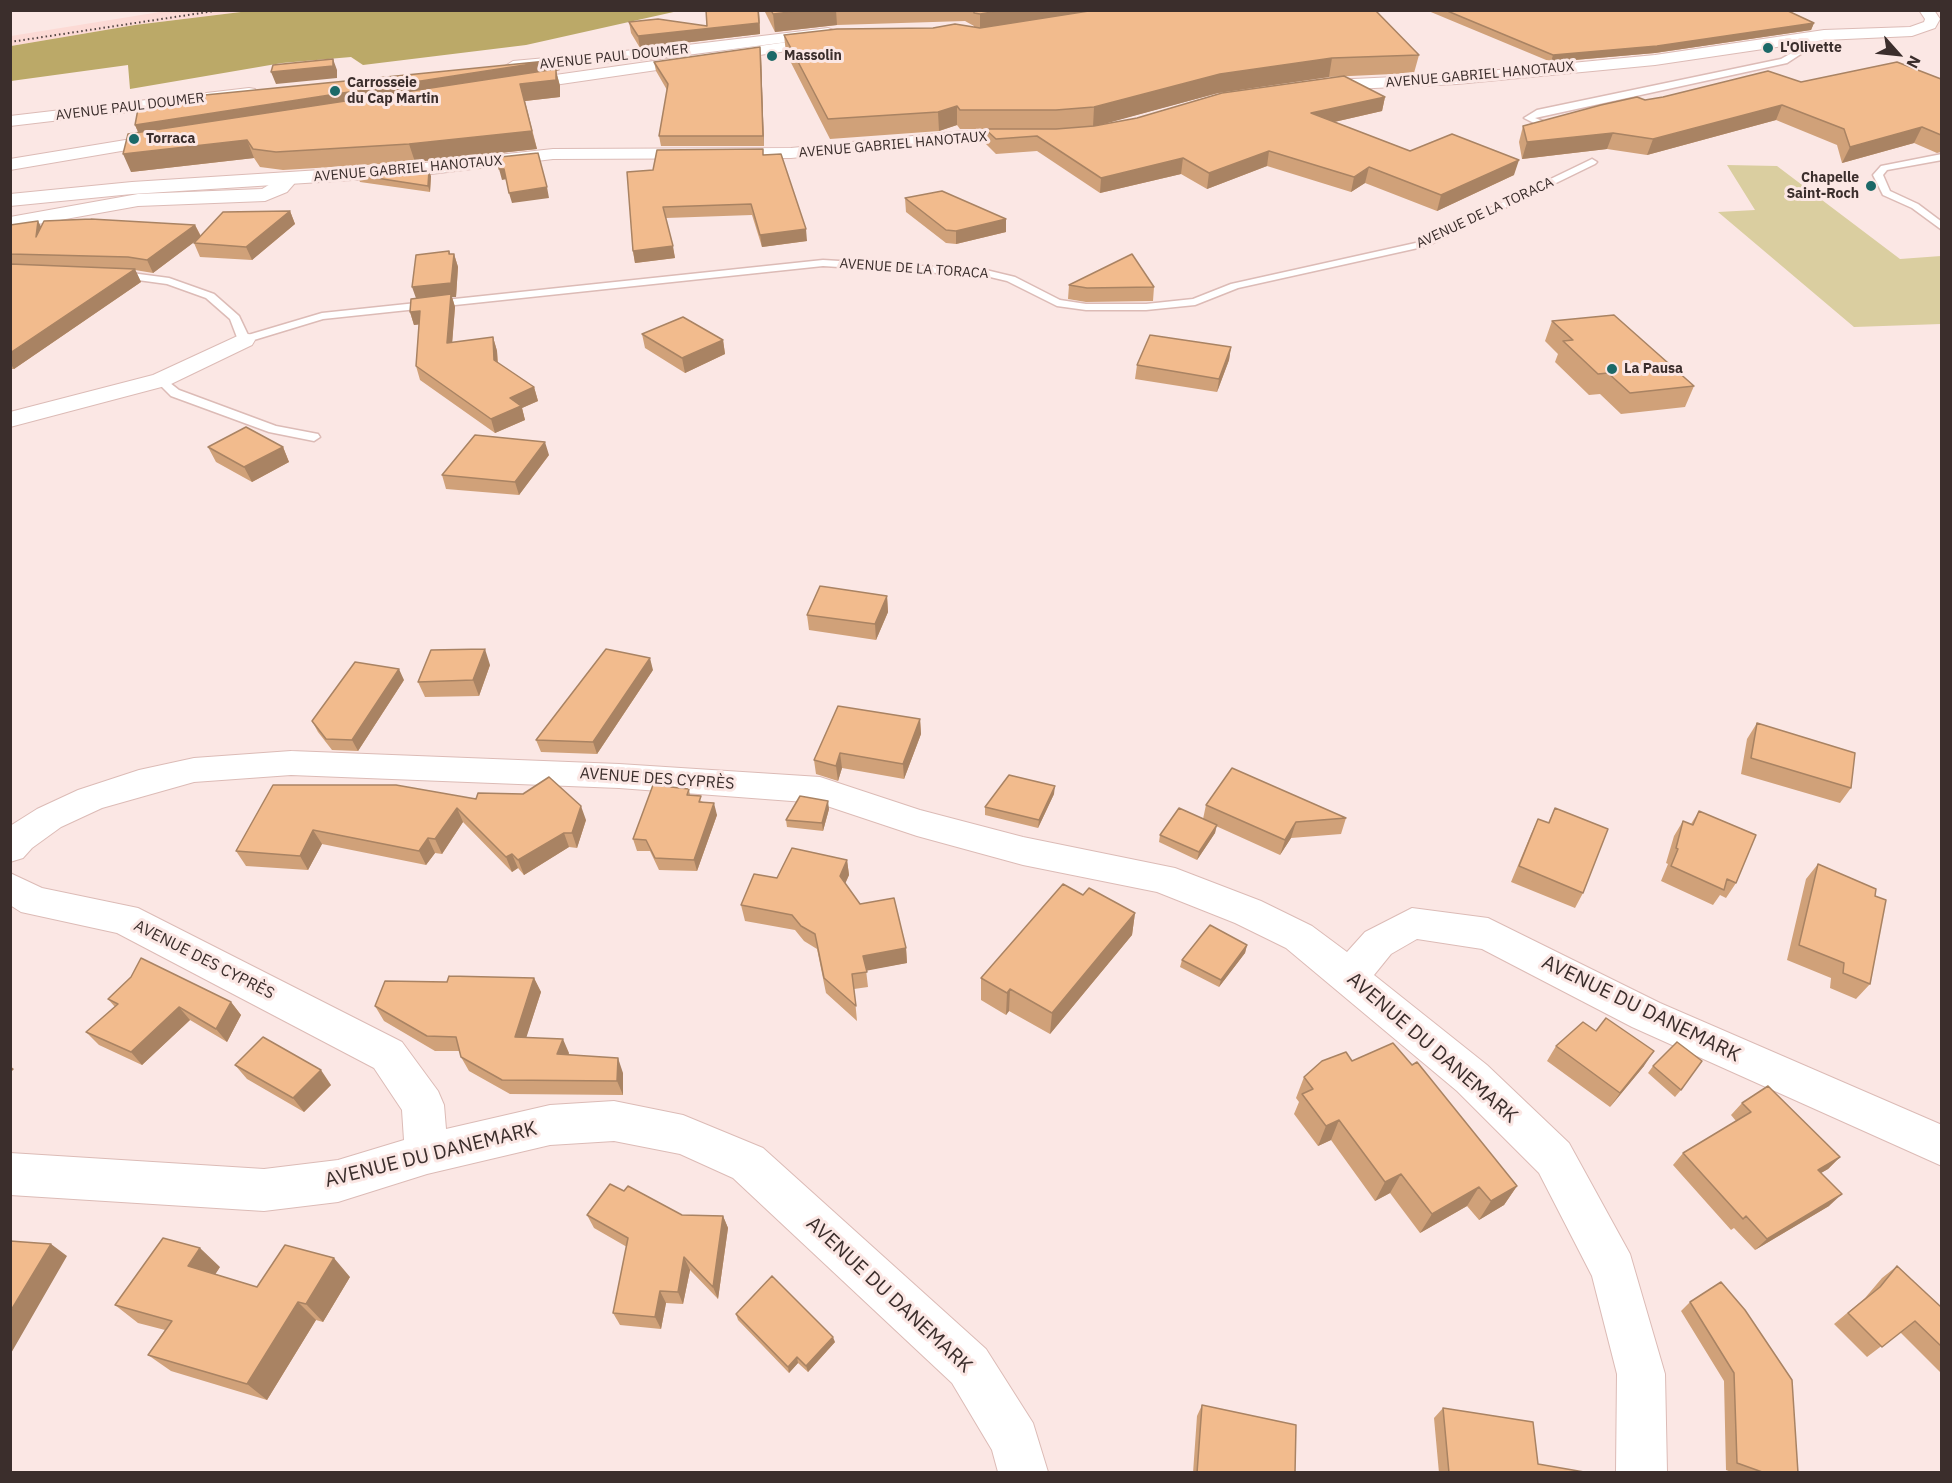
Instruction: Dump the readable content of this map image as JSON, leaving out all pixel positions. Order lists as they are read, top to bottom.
{
  "streets": {
    "main road": [
      "AVENUE PAUL DOUMER",
      "AVENUE GABRIEL HANOTAUX",
      "AVENUE DE LA TORACA",
      "AVENUE DES CYPRÈS",
      "AVENUE DU DANEMARK"
    ]
  },
  "crossings": [
    ["AVENUE DES CYPRÈS", "AVENUE DU DANEMARK"]
  ],
  "places": [
    "L'Olivette",
    "Massolin",
    "Carrosseie du Cap Martin",
    "Torraca",
    "Chapelle Saint-Roch",
    "La Pausa"
  ],
  "north": "bottom right"
}
